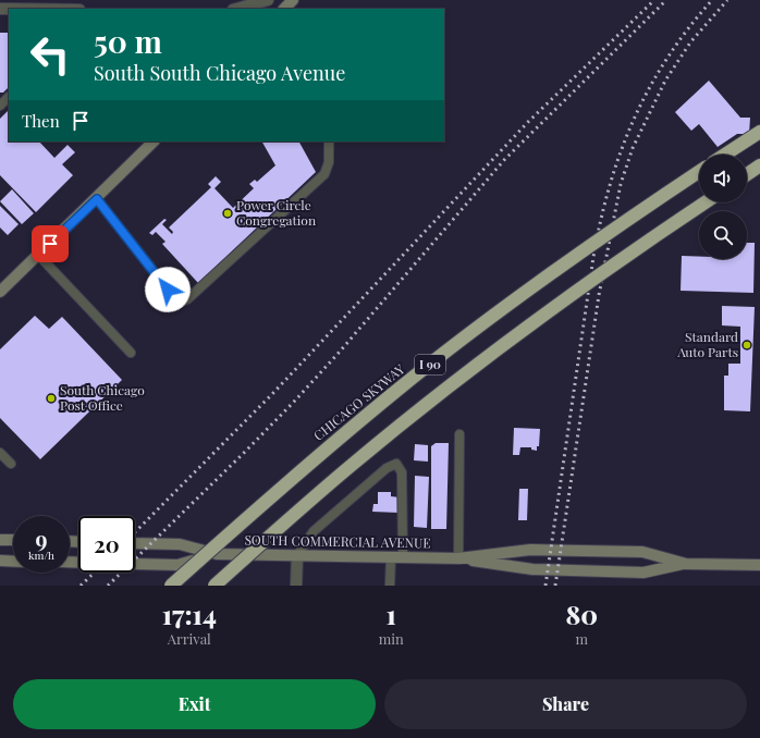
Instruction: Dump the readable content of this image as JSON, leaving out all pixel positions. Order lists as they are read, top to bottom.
{
  "streets": {
    "highway": ["I 90", "CHICAGO SKYWAY"],
    "main road": ["SOUTH COMMERCIAL AVENUE"]
  },
  "places": ["Power Circle Congregation", "Standard Auto Parts", "South Chicago Post Office"],
  "page": {
    "turn": ["50 m", "South South Chicago Avenue"],
    "then": "Then",
    "speed": "9 km/h",
    "limit": "20",
    "eta": [
      "17:14",
      "Arrival",
      "1",
      "min",
      "80",
      "m"
    ],
    "buttons": ["Exit", "Share"]
  }
}
